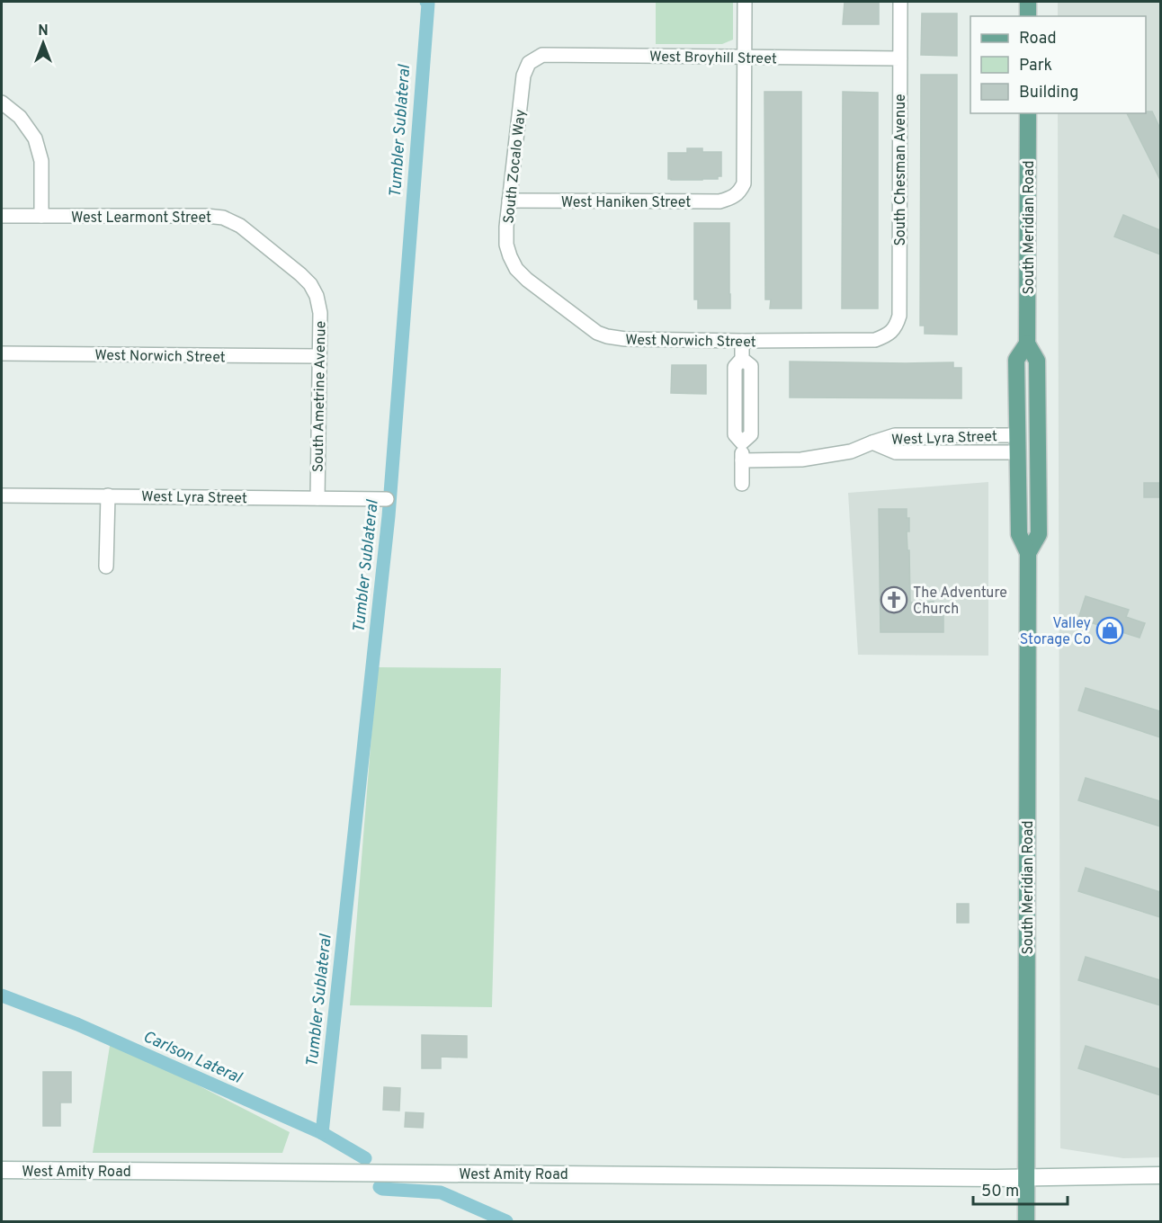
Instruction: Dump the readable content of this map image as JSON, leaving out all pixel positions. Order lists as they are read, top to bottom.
{
  "streets": {
    "main road": ["South Meridian Road", "West Amity Road"],
    "street": [
      "West Broyhill Street",
      "South Zocalo Way",
      "South Chesman Avenue",
      "West Haniken Street",
      "West Learmont Street",
      "West Norwich Street",
      "South Ametrine Avenue",
      "West Lyra Street"
    ]
  },
  "crossings": [
    ["West Broyhill Street", "South Zocalo Way"],
    ["West Broyhill Street", "South Chesman Avenue"],
    ["West Broyhill Street", "West Haniken Street"],
    ["South Zocalo Way", "West Haniken Street"],
    ["South Zocalo Way", "West Norwich Street"],
    ["South Chesman Avenue", "West Norwich Street"],
    ["West Learmont Street", "South Ametrine Avenue"],
    ["South Meridian Road", "West Lyra Street"],
    ["South Meridian Road", "West Amity Road"],
    ["West Norwich Street", "South Ametrine Avenue"],
    ["South Ametrine Avenue", "West Lyra Street"]
  ],
  "water": ["Tumbler Sublateral", "Carlson Lateral"],
  "places": {
    "church": ["The Adventure Church"],
    "shop": ["Valley Storage Co"]
  },
  "legend": ["Road", "Park", "Building"],
  "scale_bar": "50 m",
  "north": "top"
}
